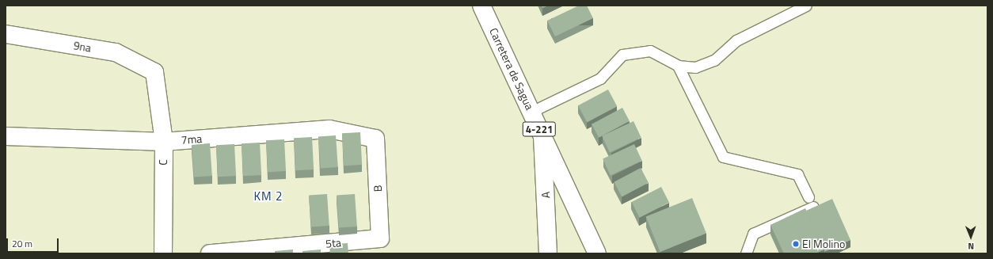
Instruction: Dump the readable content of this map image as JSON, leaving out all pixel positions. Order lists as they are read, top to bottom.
{
  "streets": {
    "street": [
      "9na",
      "Carretera de Sagua",
      "4-221",
      "7ma",
      "C",
      "B",
      "A",
      "5ta"
    ]
  },
  "crossings": [
    ["9na", "C"],
    ["Carretera de Sagua", "A"],
    ["7ma", "C"],
    ["7ma", "B"],
    ["B", "5ta"]
  ],
  "districts": ["KM 2"],
  "places": ["El Molino"],
  "scale_bar": "20 m",
  "north": "bottom"
}
